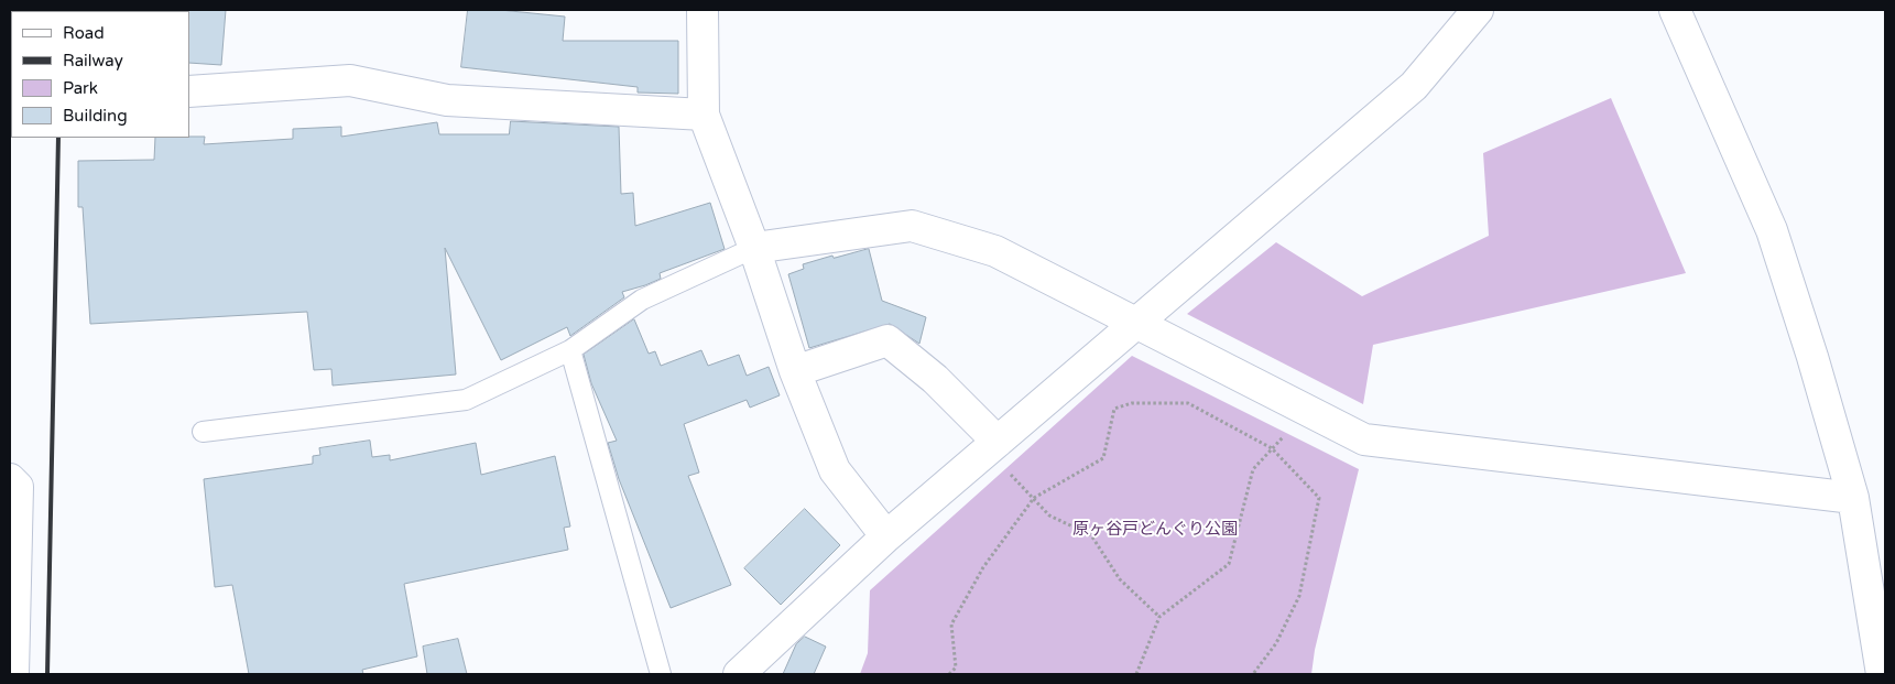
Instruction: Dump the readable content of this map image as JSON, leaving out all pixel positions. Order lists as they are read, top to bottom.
{
  "parks": ["原ヶ谷戸どんぐり公園"],
  "legend": [
    "Road",
    "Railway",
    "Park",
    "Building"
  ]
}
